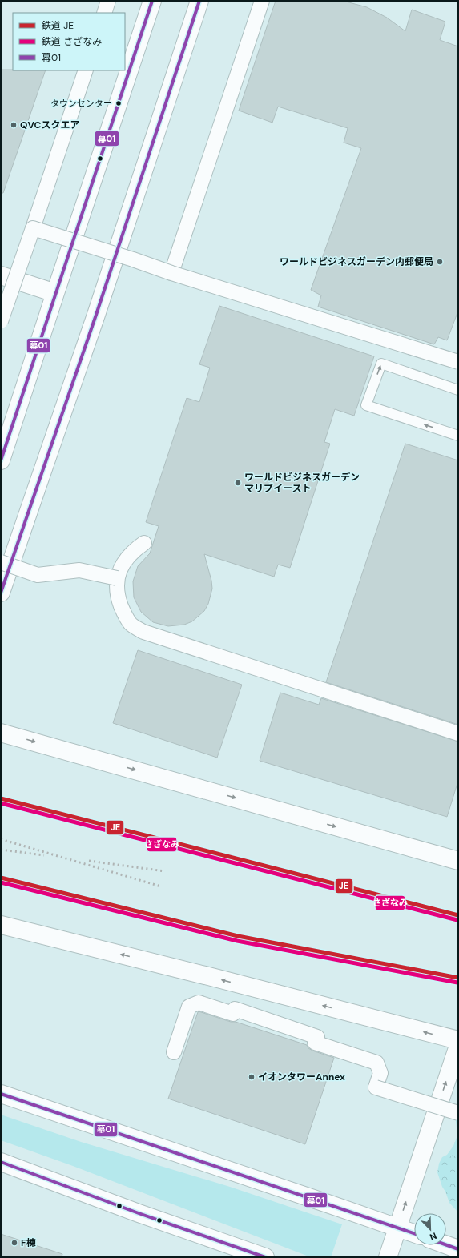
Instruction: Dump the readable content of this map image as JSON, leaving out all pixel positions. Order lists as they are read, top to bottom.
{
  "places": [
    "タウンセンター",
    "QVCスクエア",
    "ワールドビジネスガーデン内郵便局",
    "ワールドビジネスガーデン マリブイースト",
    "イオンタワーAnnex",
    "F棟"
  ],
  "lines": ["transit line 幕01", "rail line JE", "rail line さざなみ"],
  "legend": ["鉄道 JE", "鉄道 さざなみ", "幕01"],
  "north": "bottom right"
}
